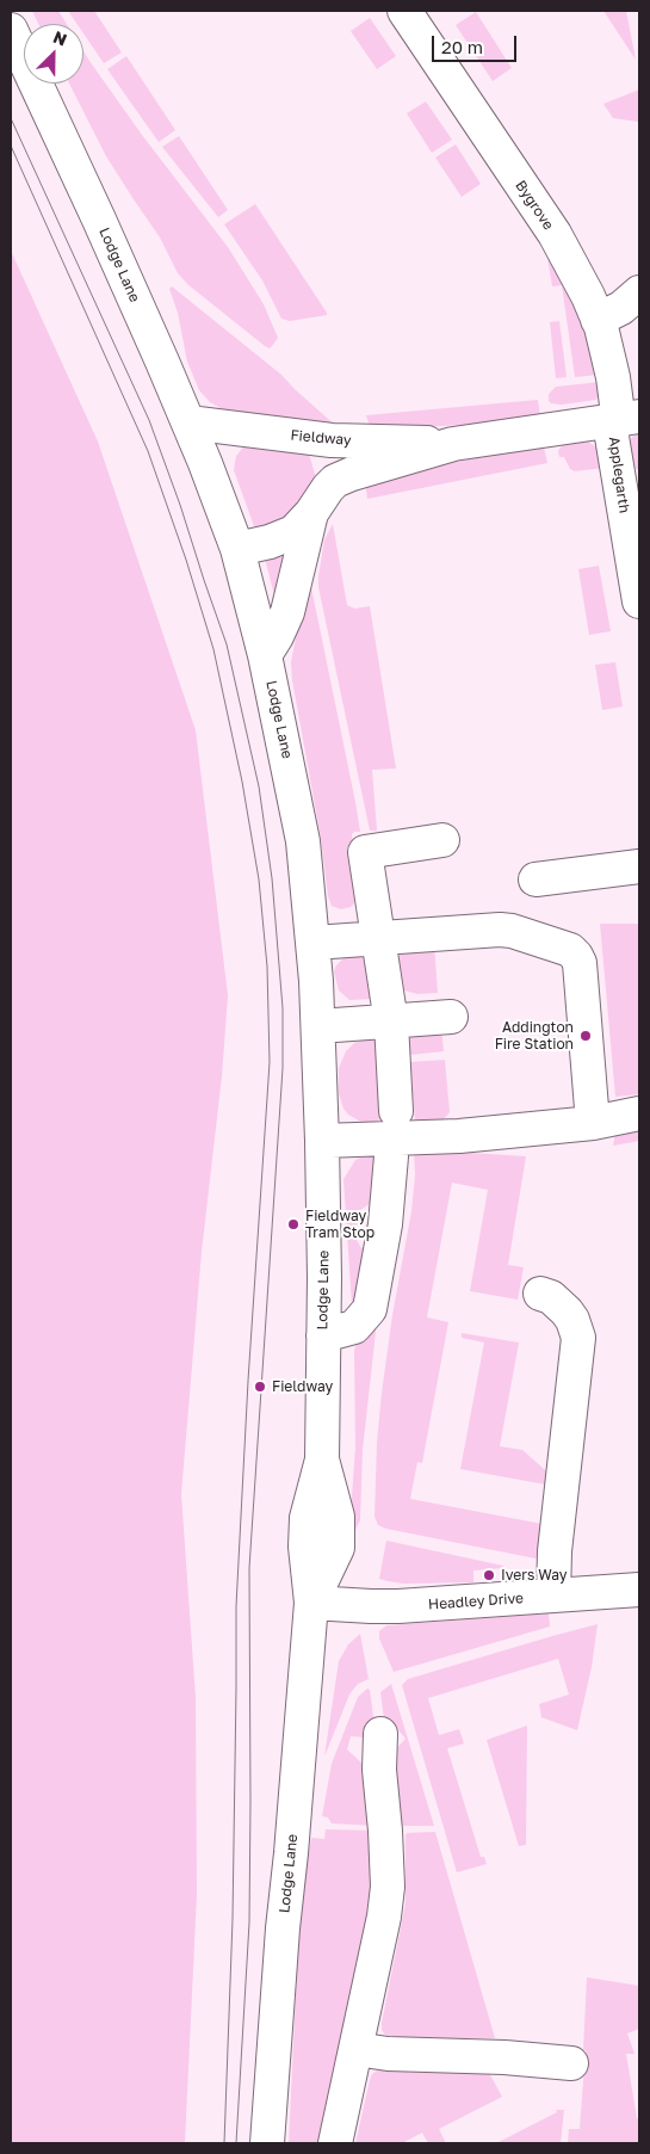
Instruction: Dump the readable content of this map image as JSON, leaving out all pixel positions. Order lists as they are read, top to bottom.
{
  "streets": {
    "street": [
      "Bygrove",
      "Lodge Lane",
      "Fieldway",
      "Applegarth",
      "Headley Drive"
    ]
  },
  "crossings": [
    ["Bygrove", "Fieldway"],
    ["Bygrove", "Applegarth"],
    ["Lodge Lane", "Fieldway"],
    ["Lodge Lane", "Headley Drive"],
    ["Fieldway", "Applegarth"]
  ],
  "places": [
    "Addington Fire Station",
    "Fieldway Tram Stop",
    "Fieldway",
    "Ivers Way"
  ],
  "scale_bar": "20 m",
  "north": "top right"
}
